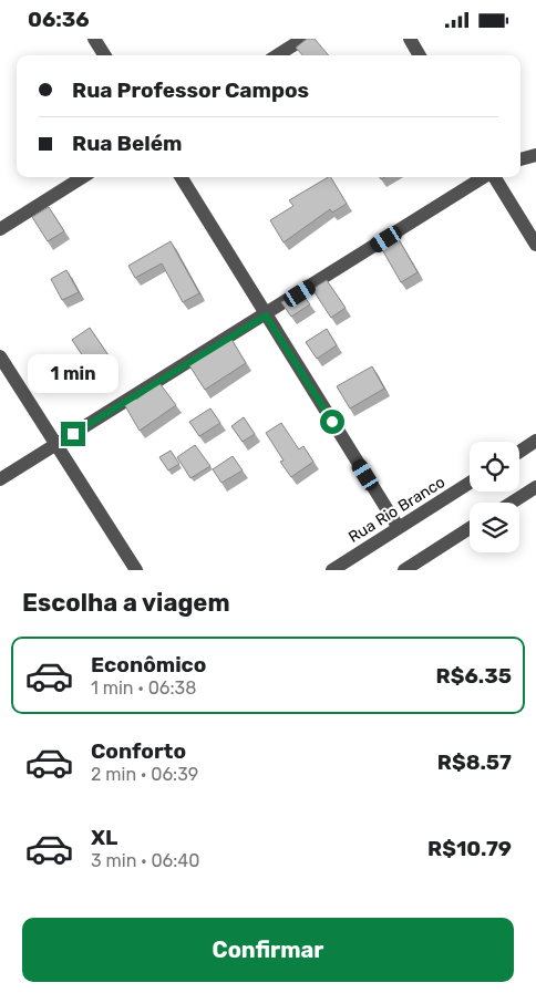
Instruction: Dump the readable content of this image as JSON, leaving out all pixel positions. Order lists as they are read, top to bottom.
{
  "streets": {
    "street": ["Rua Rio Branco"]
  },
  "page": {
    "status": "06:36",
    "banner": ["Rua Professor Campos", "Rua Belém"],
    "bubble": "1 min",
    "heading": "Escolha a viagem",
    "list": [
      {
        "name": "Econômico",
        "note": "1 min · 06:38",
        "value": "R$6.35"
      },
      {
        "name": "Conforto",
        "note": "2 min · 06:39",
        "value": "R$8.57"
      },
      {
        "name": "XL",
        "note": "3 min · 06:40",
        "value": "R$10.79"
      }
    ],
    "buttons": "Confirmar"
  }
}
